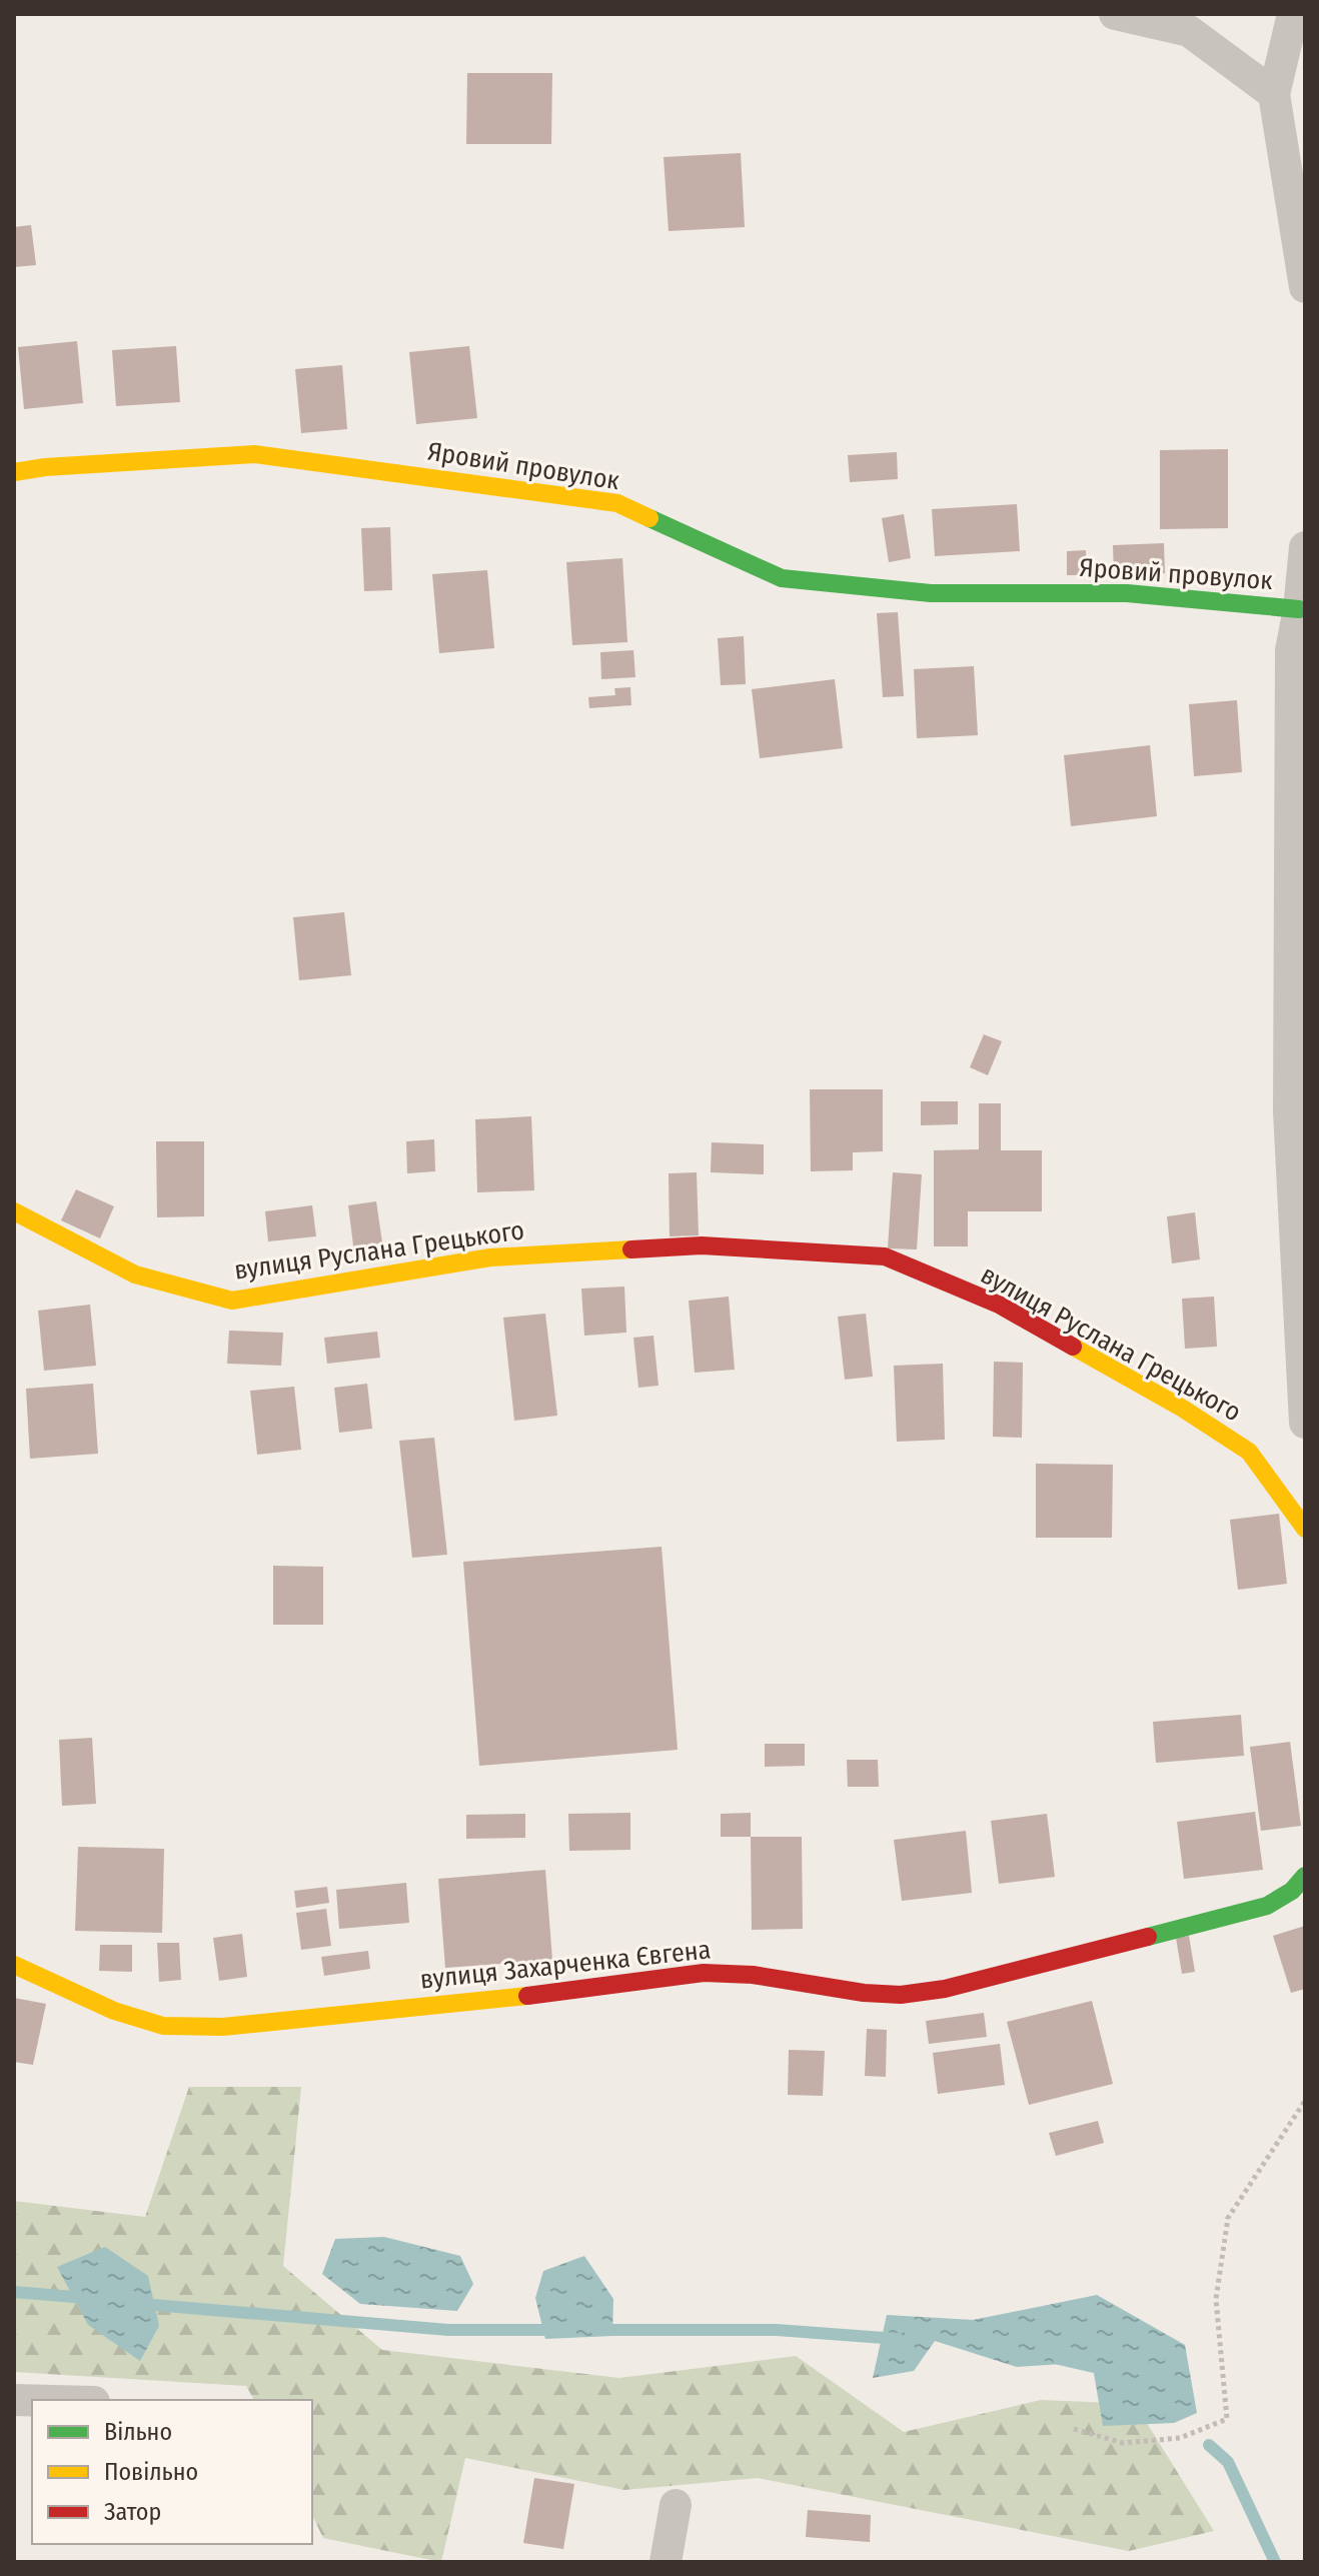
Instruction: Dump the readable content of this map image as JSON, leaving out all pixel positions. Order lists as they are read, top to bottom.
{
  "streets": {
    "street": ["Яровий провулок", "вулиця Руслана Грецького", "вулиця Захарченка Євгена"]
  },
  "legend": ["Вільно", "Повільно", "Затор"]
}
